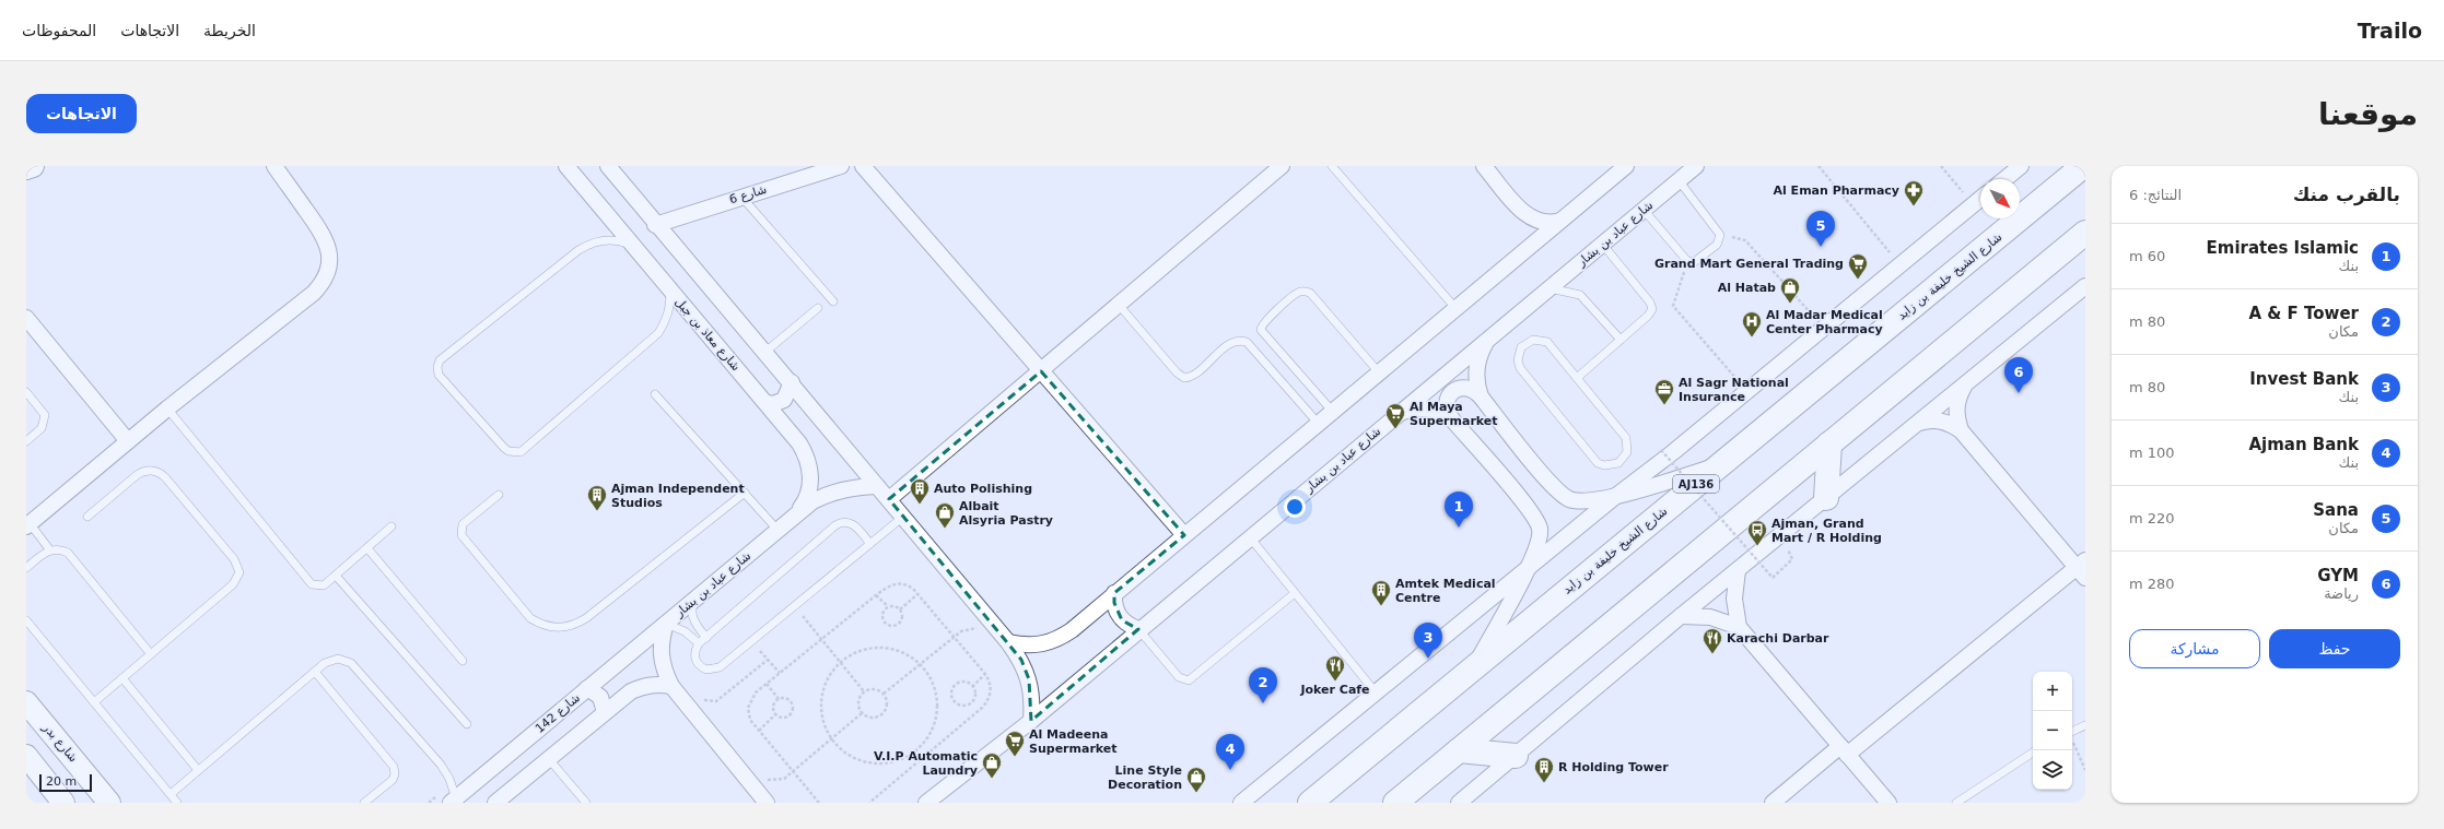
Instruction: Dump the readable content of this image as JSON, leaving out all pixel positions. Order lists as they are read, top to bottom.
{
  "streets": {
    "main road": ["شارع الشيخ خليفة بن زايد", "AJ136", "شارع بدر"],
    "street": [
      "شارع 6",
      "شارع عباد بن بشار",
      "شارع معاذ بن جبل",
      "شارع 142"
    ]
  },
  "crossings": [
    ["شارع عباد بن بشار", "شارع معاذ بن جبل"],
    ["شارع عباد بن بشار", "شارع 142"]
  ],
  "places": {
    "pharmacy": ["Al Eman Pharmacy"],
    "supermarket": ["Grand Mart General Trading", "Al Maya Supermarket", "Al Madeena Supermarket"],
    "shop": [
      "Al Hatab",
      "Albait Alsyria Pastry",
      "V.I.P Automatic Laundry",
      "Line Style Decoration"
    ],
    "hospital": ["Al Madar Medical Center Pharmacy"],
    "office": ["Al Sagr National Insurance"],
    "building": [
      "Auto Polishing",
      "Ajman Independent Studios",
      "Amtek Medical Centre",
      "R Holding Tower"
    ],
    "bus stop": ["Ajman, Grand Mart / R Holding"],
    "restaurant": ["Karachi Darbar", "Joker Cafe"]
  },
  "scale_bar": "20 m",
  "north": "bottom right",
  "page": {
    "header": "Trailo",
    "nav": ["الخريطة", "الاتجاهات", "المحفوظات"],
    "buttons": [
      "الاتجاهات",
      ["حفظ", "مشاركة"]
    ],
    "title": "موقعنا",
    "heading": ["بالقرب منك", "النتائج: 6"],
    "pins": [
      "5",
      "6",
      "1",
      "3",
      "2",
      "4"
    ],
    "list": [
      {
        "mark": "1",
        "name": "Emirates Islamic",
        "note": "بنك",
        "value": "60 m"
      },
      {
        "mark": "2",
        "name": "A & F Tower",
        "note": "مكان",
        "value": "80 m"
      },
      {
        "mark": "3",
        "name": "Invest Bank",
        "note": "بنك",
        "value": "80 m"
      },
      {
        "mark": "4",
        "name": "Ajman Bank",
        "note": "بنك",
        "value": "100 m"
      },
      {
        "mark": "5",
        "name": "Sana",
        "note": "مكان",
        "value": "220 m"
      },
      {
        "mark": "6",
        "name": "GYM",
        "note": "رياضة",
        "value": "280 m"
      }
    ],
    "map_buttons": ["+", "−"],
    "scale": "20 m"
  }
}
